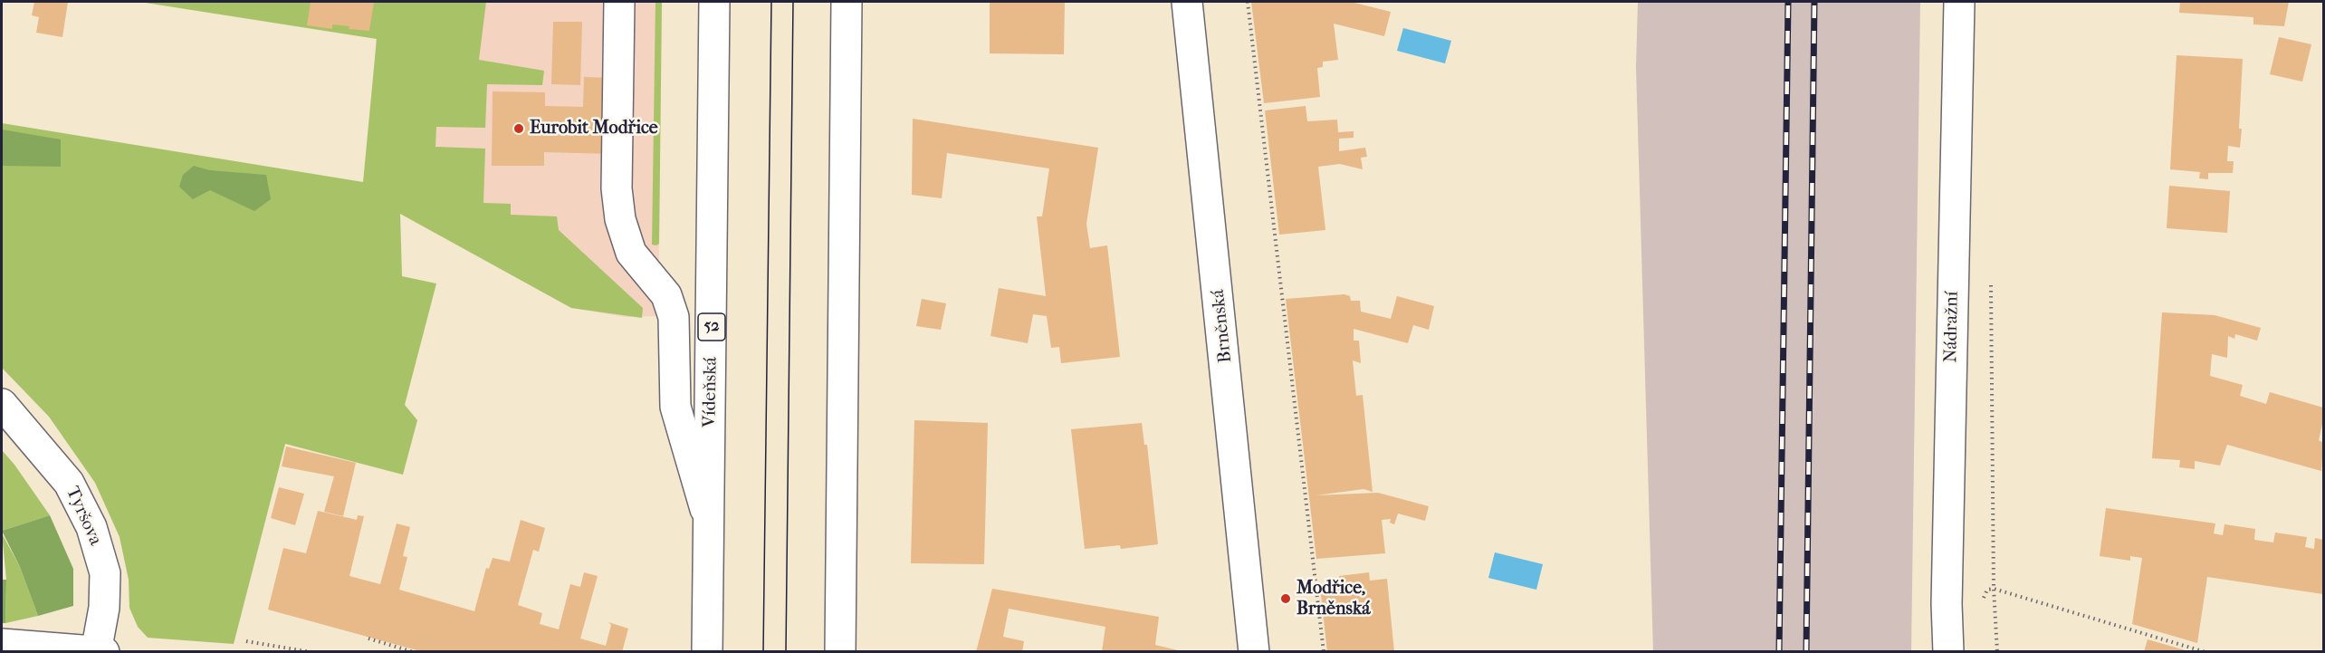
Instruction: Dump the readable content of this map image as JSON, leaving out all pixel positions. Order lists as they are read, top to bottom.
{
  "streets": {
    "main road": [
      "Brněnská",
      "52",
      "Nádražní",
      "Vídeňská",
      "Tyršova"
    ]
  },
  "places": ["Eurobit Modřice", "Modřice, Brněnská"]
}
